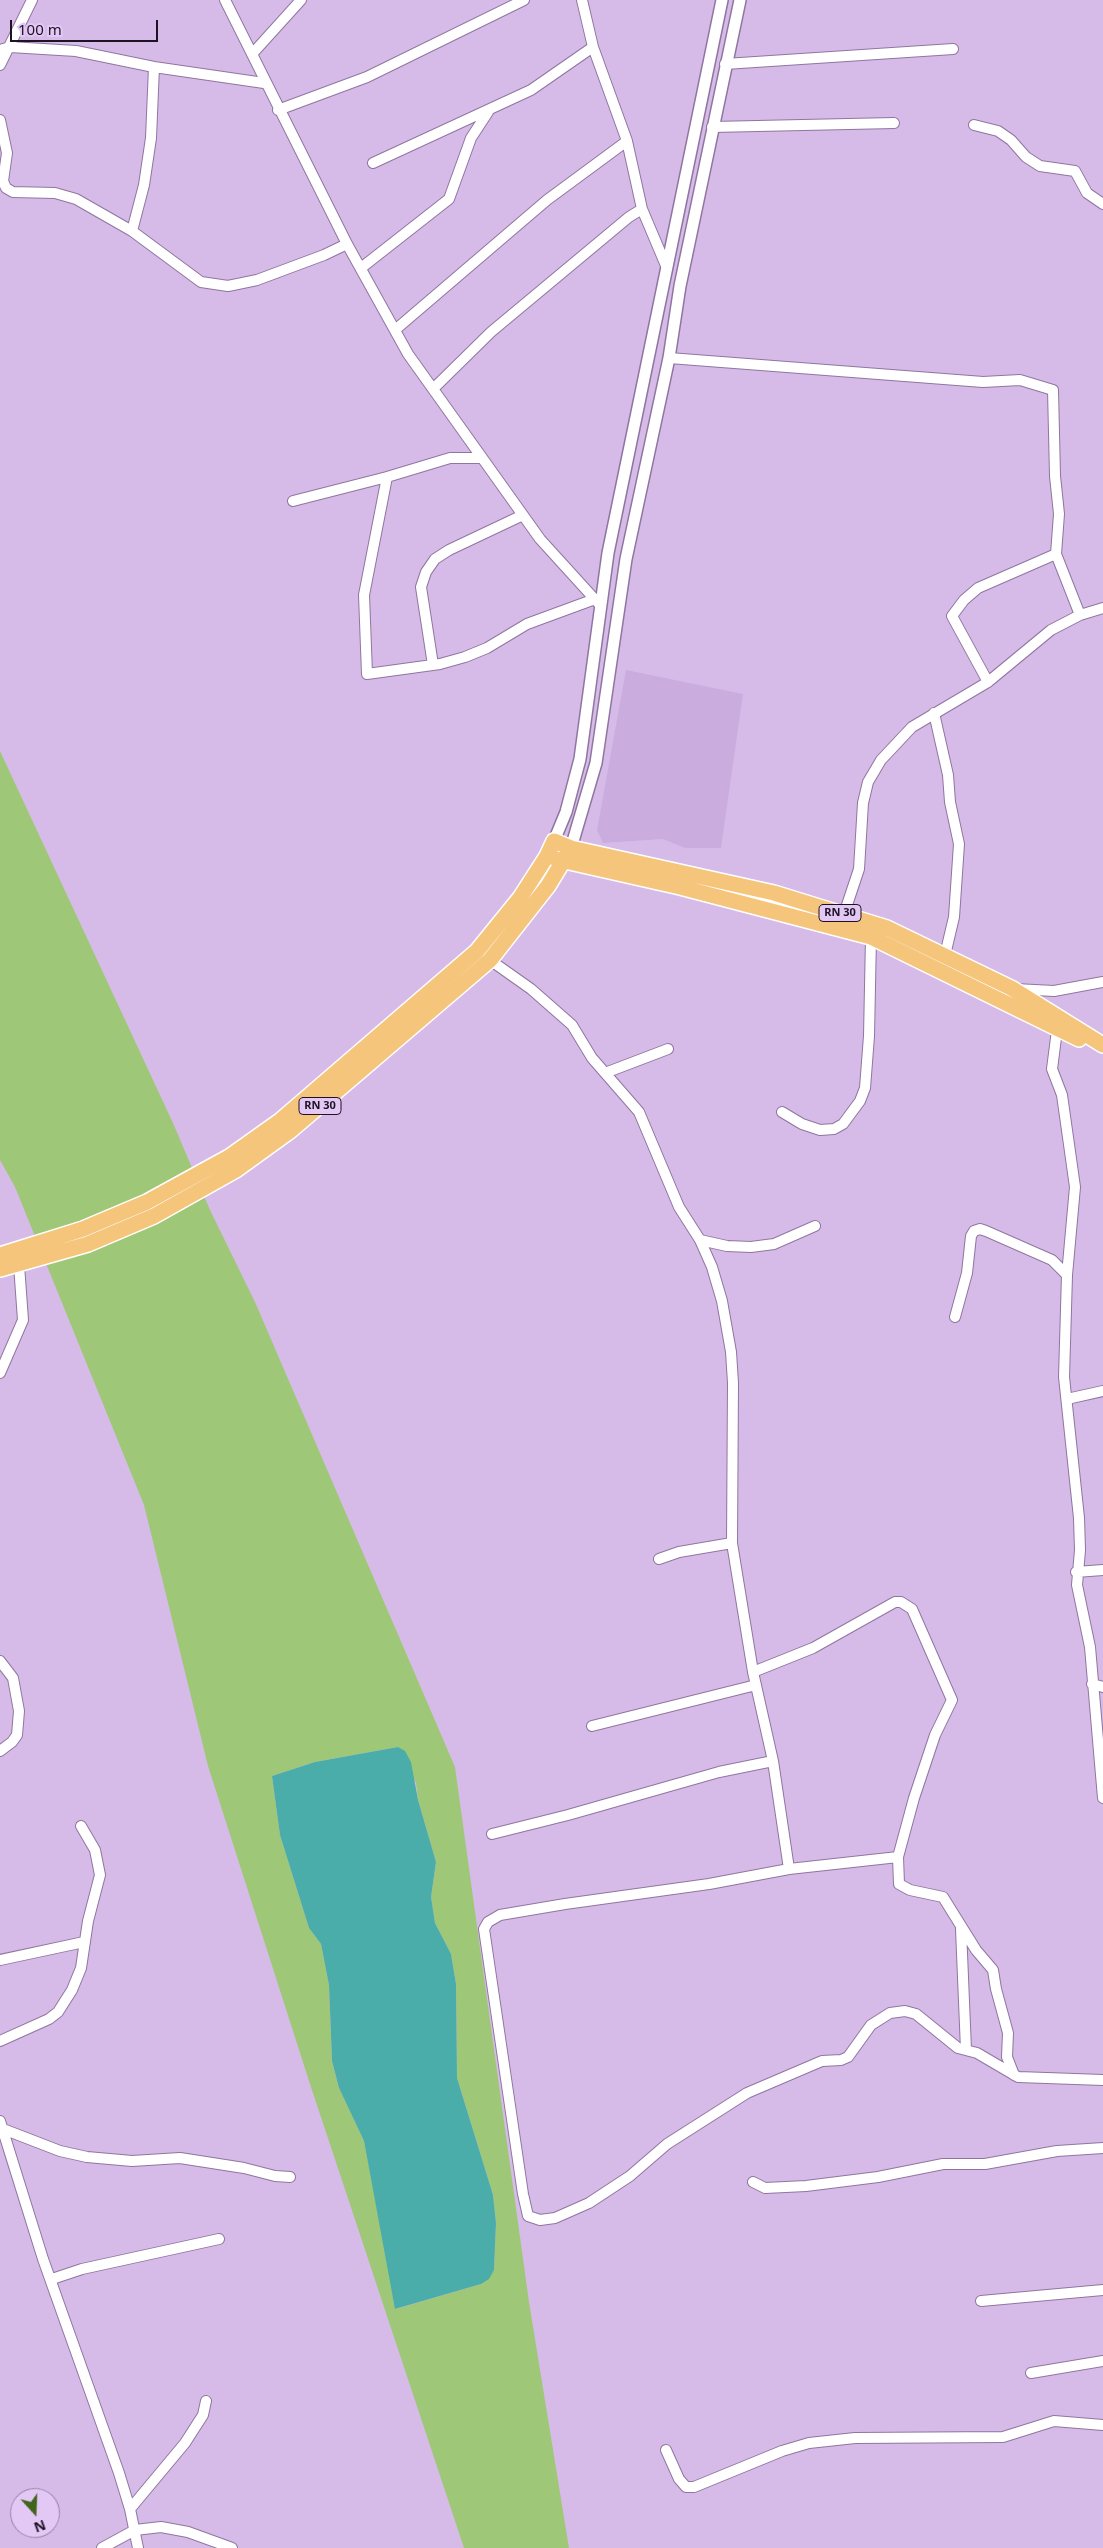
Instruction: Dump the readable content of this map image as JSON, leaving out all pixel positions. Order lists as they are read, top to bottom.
{
  "streets": {
    "main road": ["RN 30"]
  },
  "scale_bar": "100 m",
  "north": "bottom"
}
